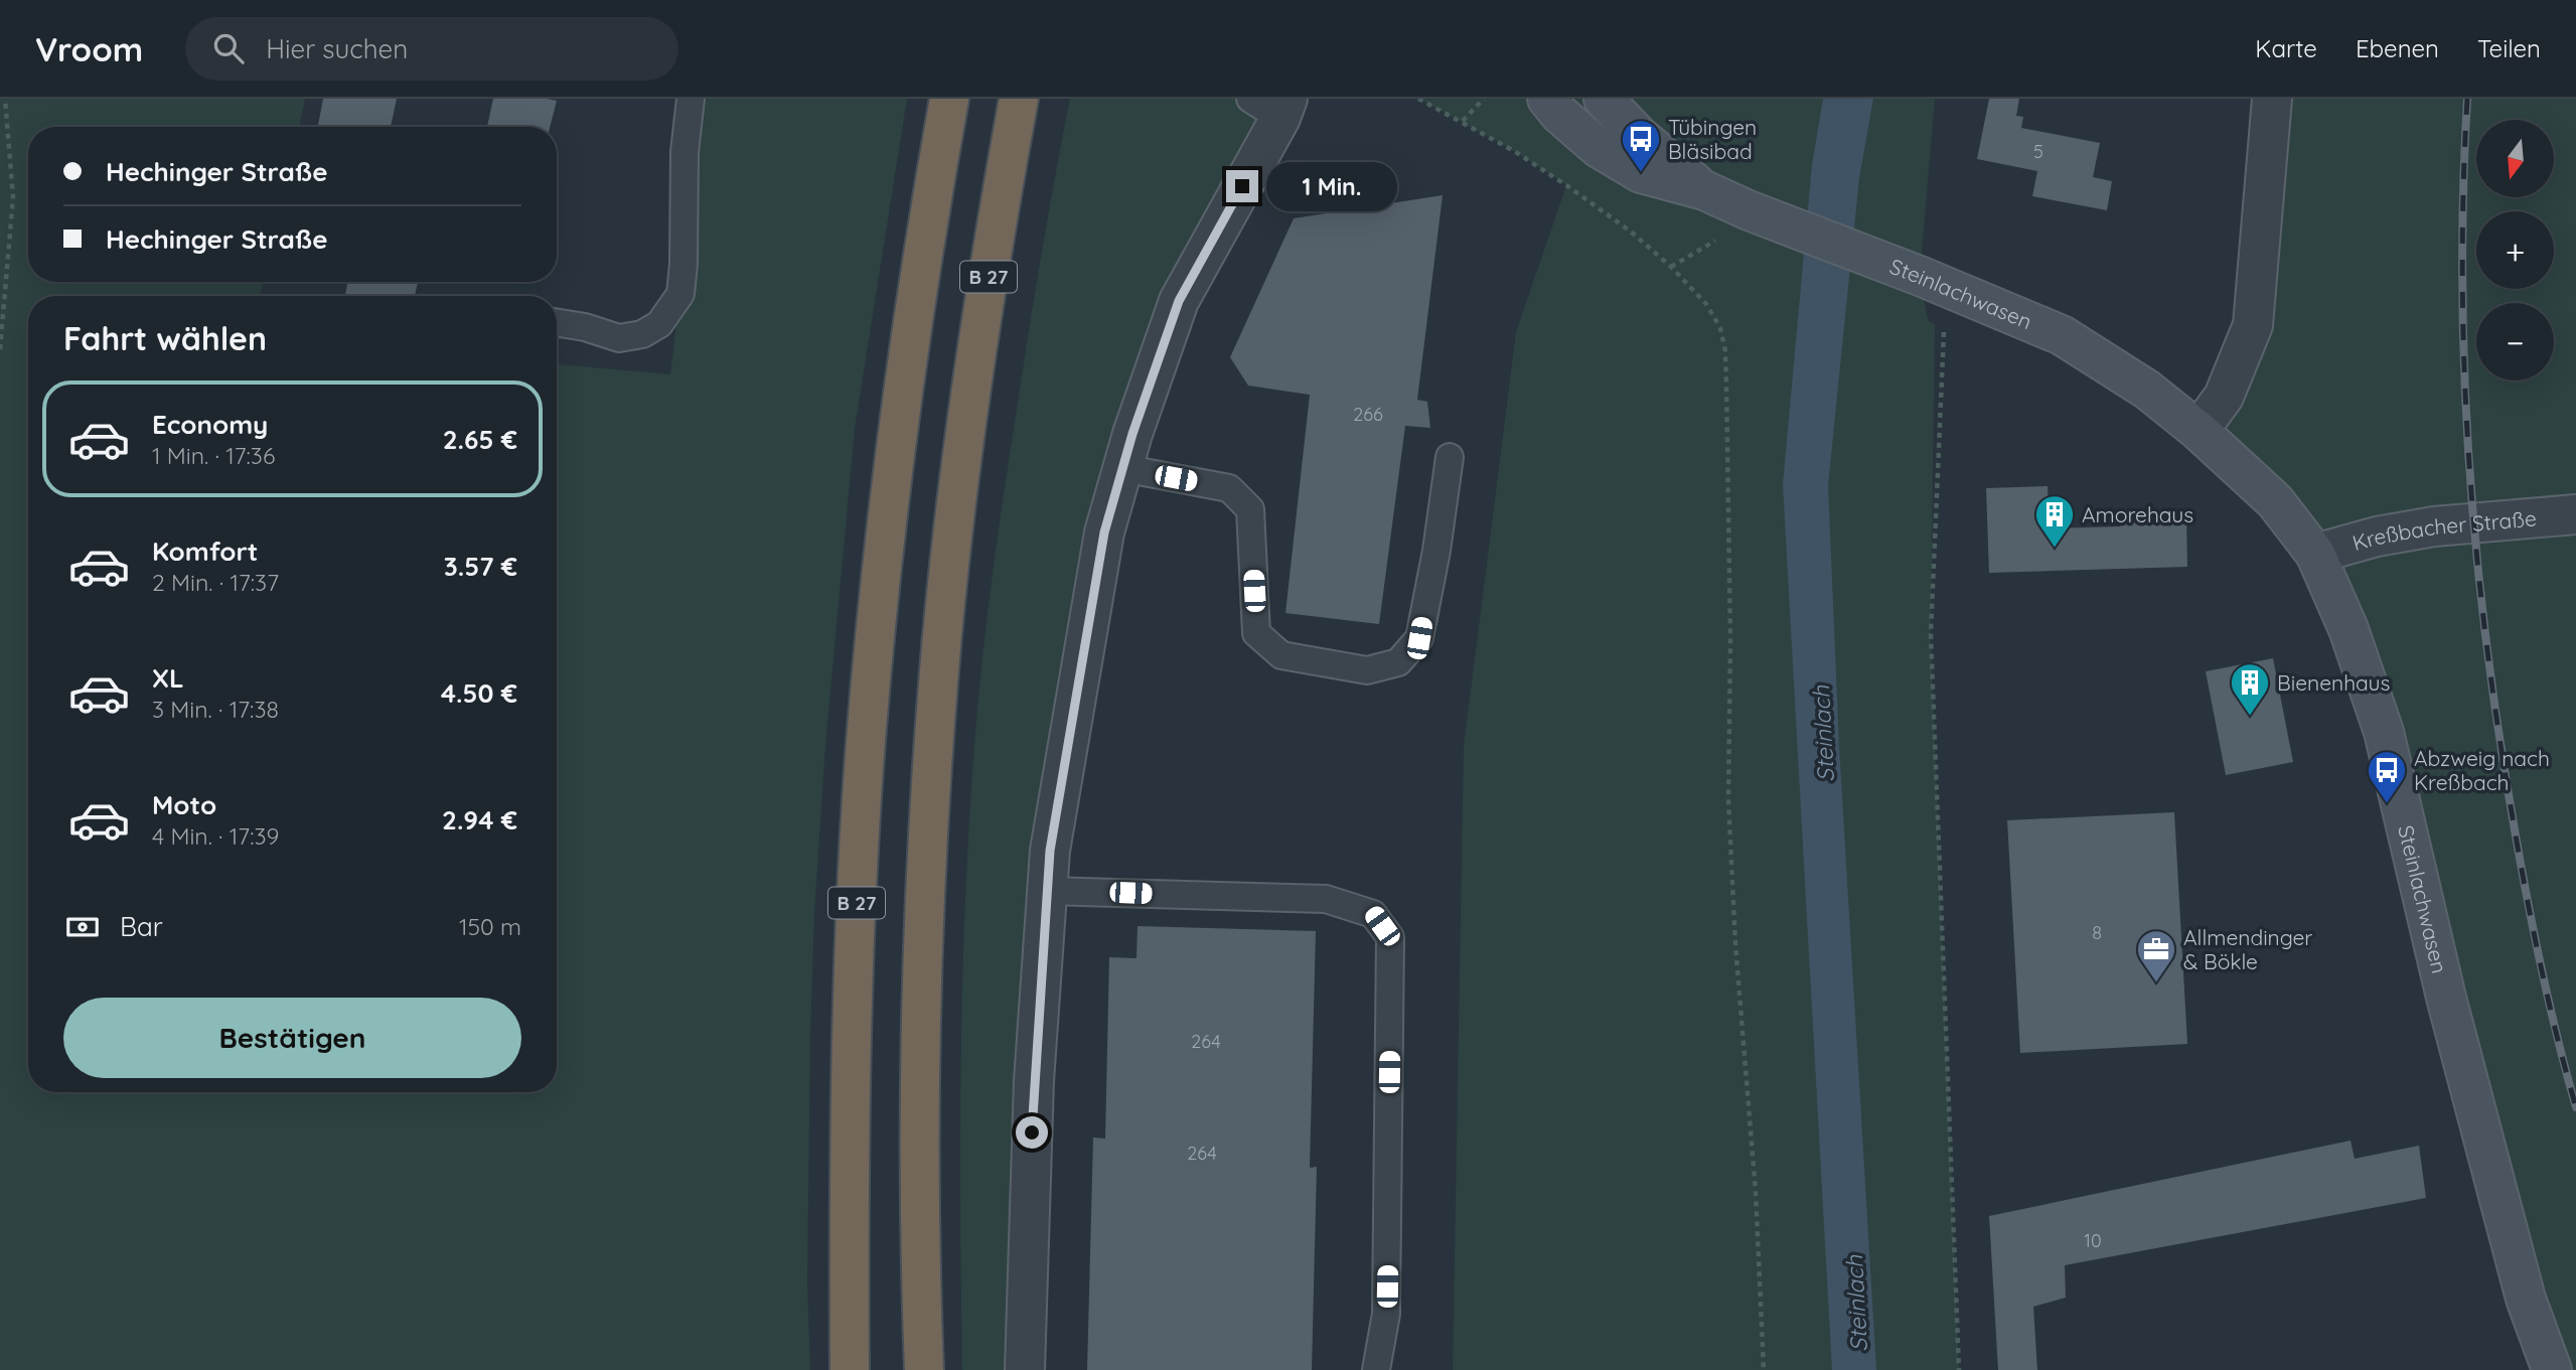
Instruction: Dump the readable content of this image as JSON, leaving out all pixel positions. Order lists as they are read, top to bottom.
{
  "streets": {
    "highway": ["B 27"],
    "street": ["Steinlachwasen", "Kreßbacher Straße"]
  },
  "crossings": [
    ["Steinlachwasen", "Kreßbacher Straße"]
  ],
  "water": ["Steinlach"],
  "places": {
    "bus stop": ["Tübingen Bläsibad", "Abzweig nach Kreßbach"],
    "building": ["Amorehaus", "Bienenhaus"],
    "office": ["Allmendinger & Bökle"]
  },
  "house_numbers": [
    "5",
    "266",
    "8",
    "264",
    "264",
    "10"
  ],
  "north": "bottom",
  "page": {
    "header": "Vroom",
    "search": "Hier suchen",
    "nav": ["Karte", "Ebenen", "Teilen"],
    "map_buttons": ["+", "−"],
    "banner": ["Hechinger Straße", "Hechinger Straße"],
    "bubble": "1 Min.",
    "heading": "Fahrt wählen",
    "list": [
      {
        "name": "Economy",
        "note": "1 Min. · 17:36",
        "value": "2.65 €"
      },
      {
        "name": "Komfort",
        "note": "2 Min. · 17:37",
        "value": "3.57 €"
      },
      {
        "name": "XL",
        "note": "3 Min. · 17:38",
        "value": "4.50 €"
      },
      {
        "name": "Moto",
        "note": "4 Min. · 17:39",
        "value": "2.94 €"
      }
    ],
    "pay": ["Bar", "150 m"],
    "buttons": "Bestätigen"
  }
}
